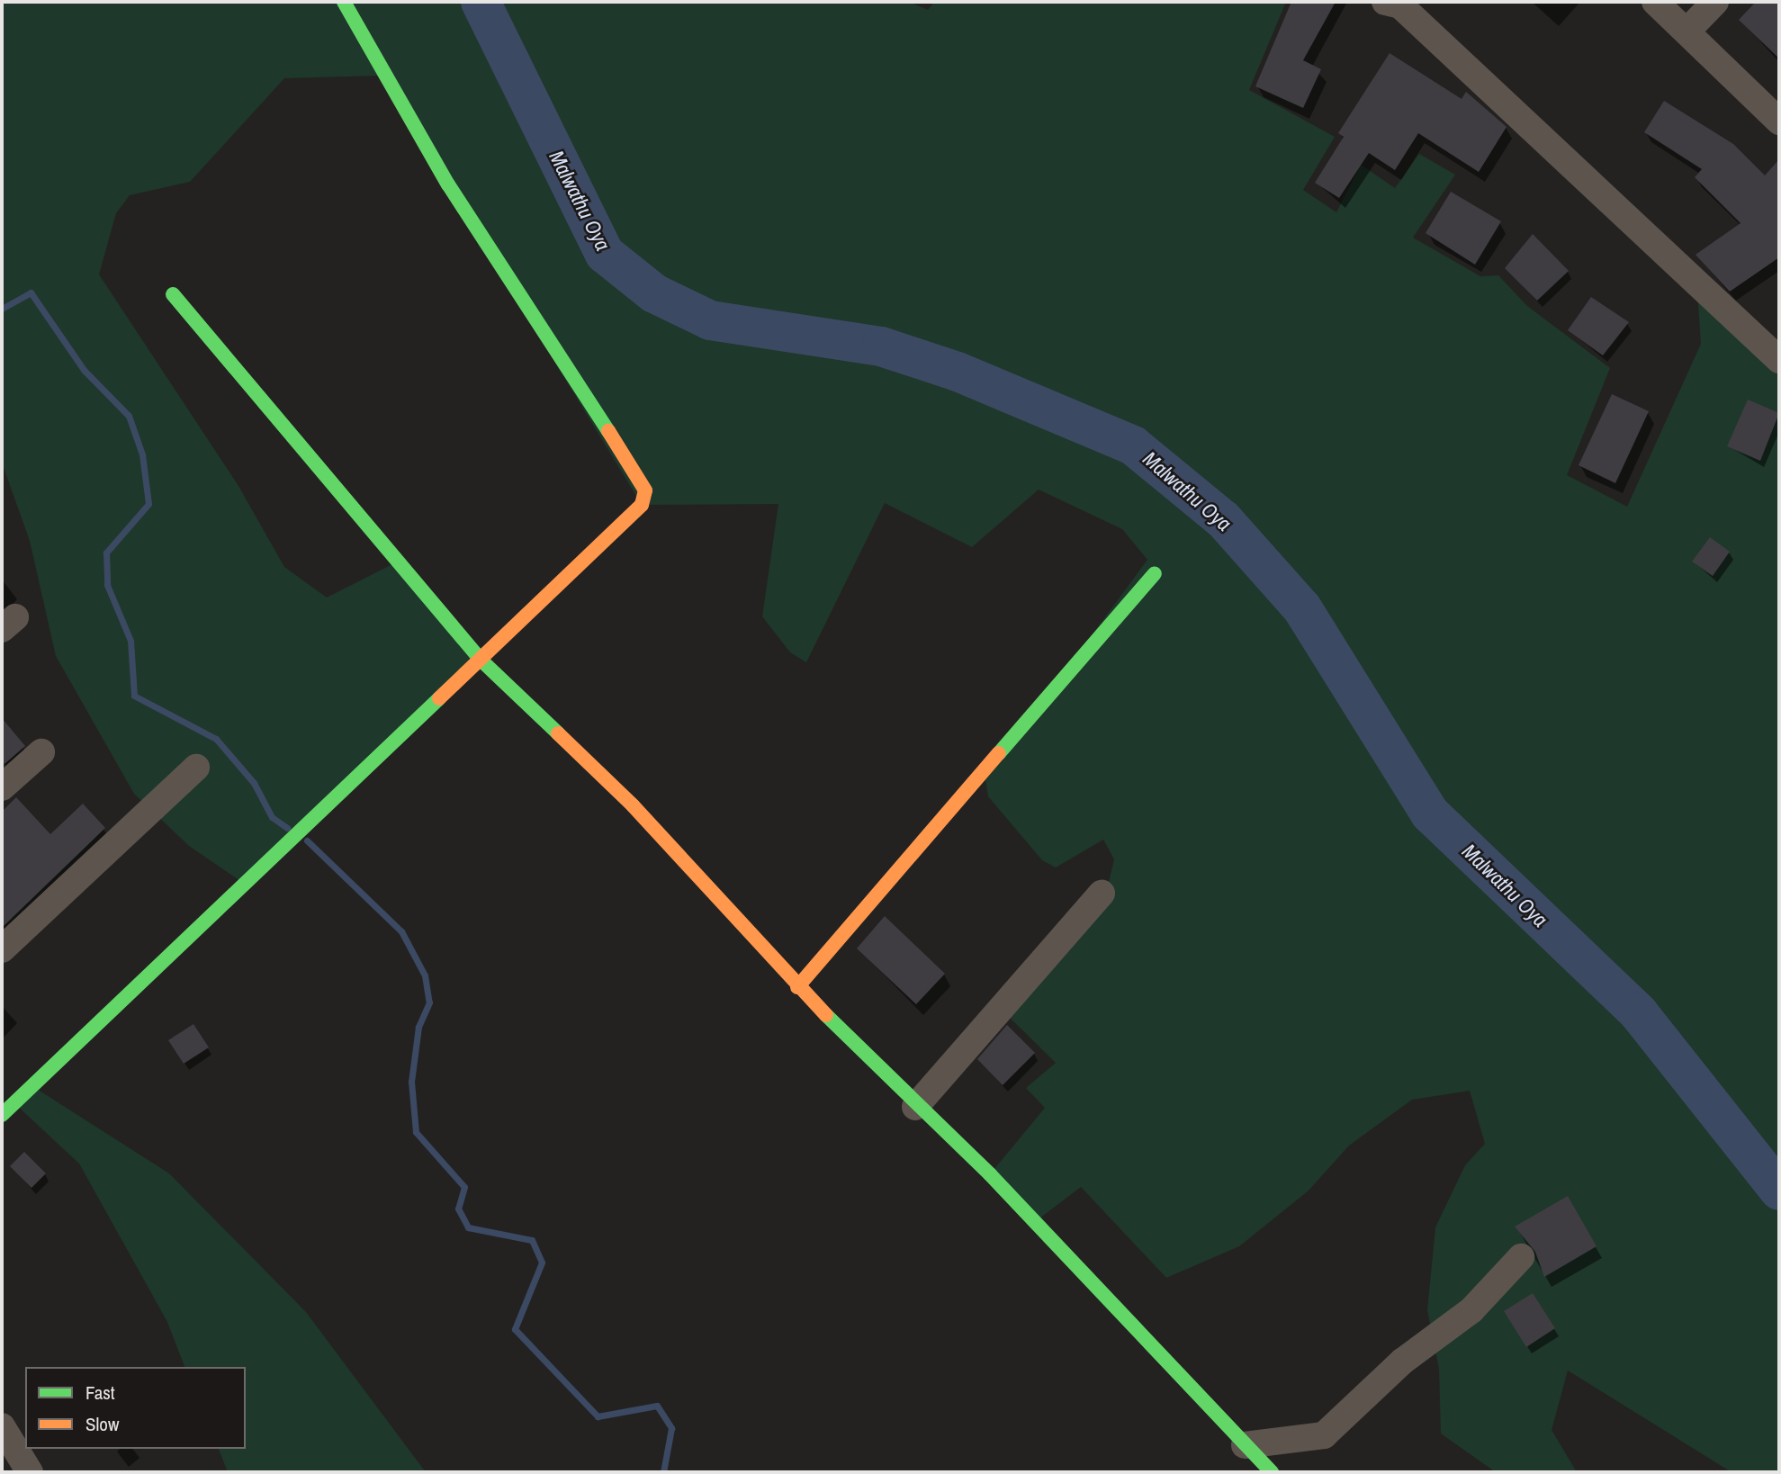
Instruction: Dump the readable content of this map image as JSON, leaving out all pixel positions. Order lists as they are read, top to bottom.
{
  "water": ["Malwathu Oya"],
  "legend": ["Fast", "Slow"]
}
